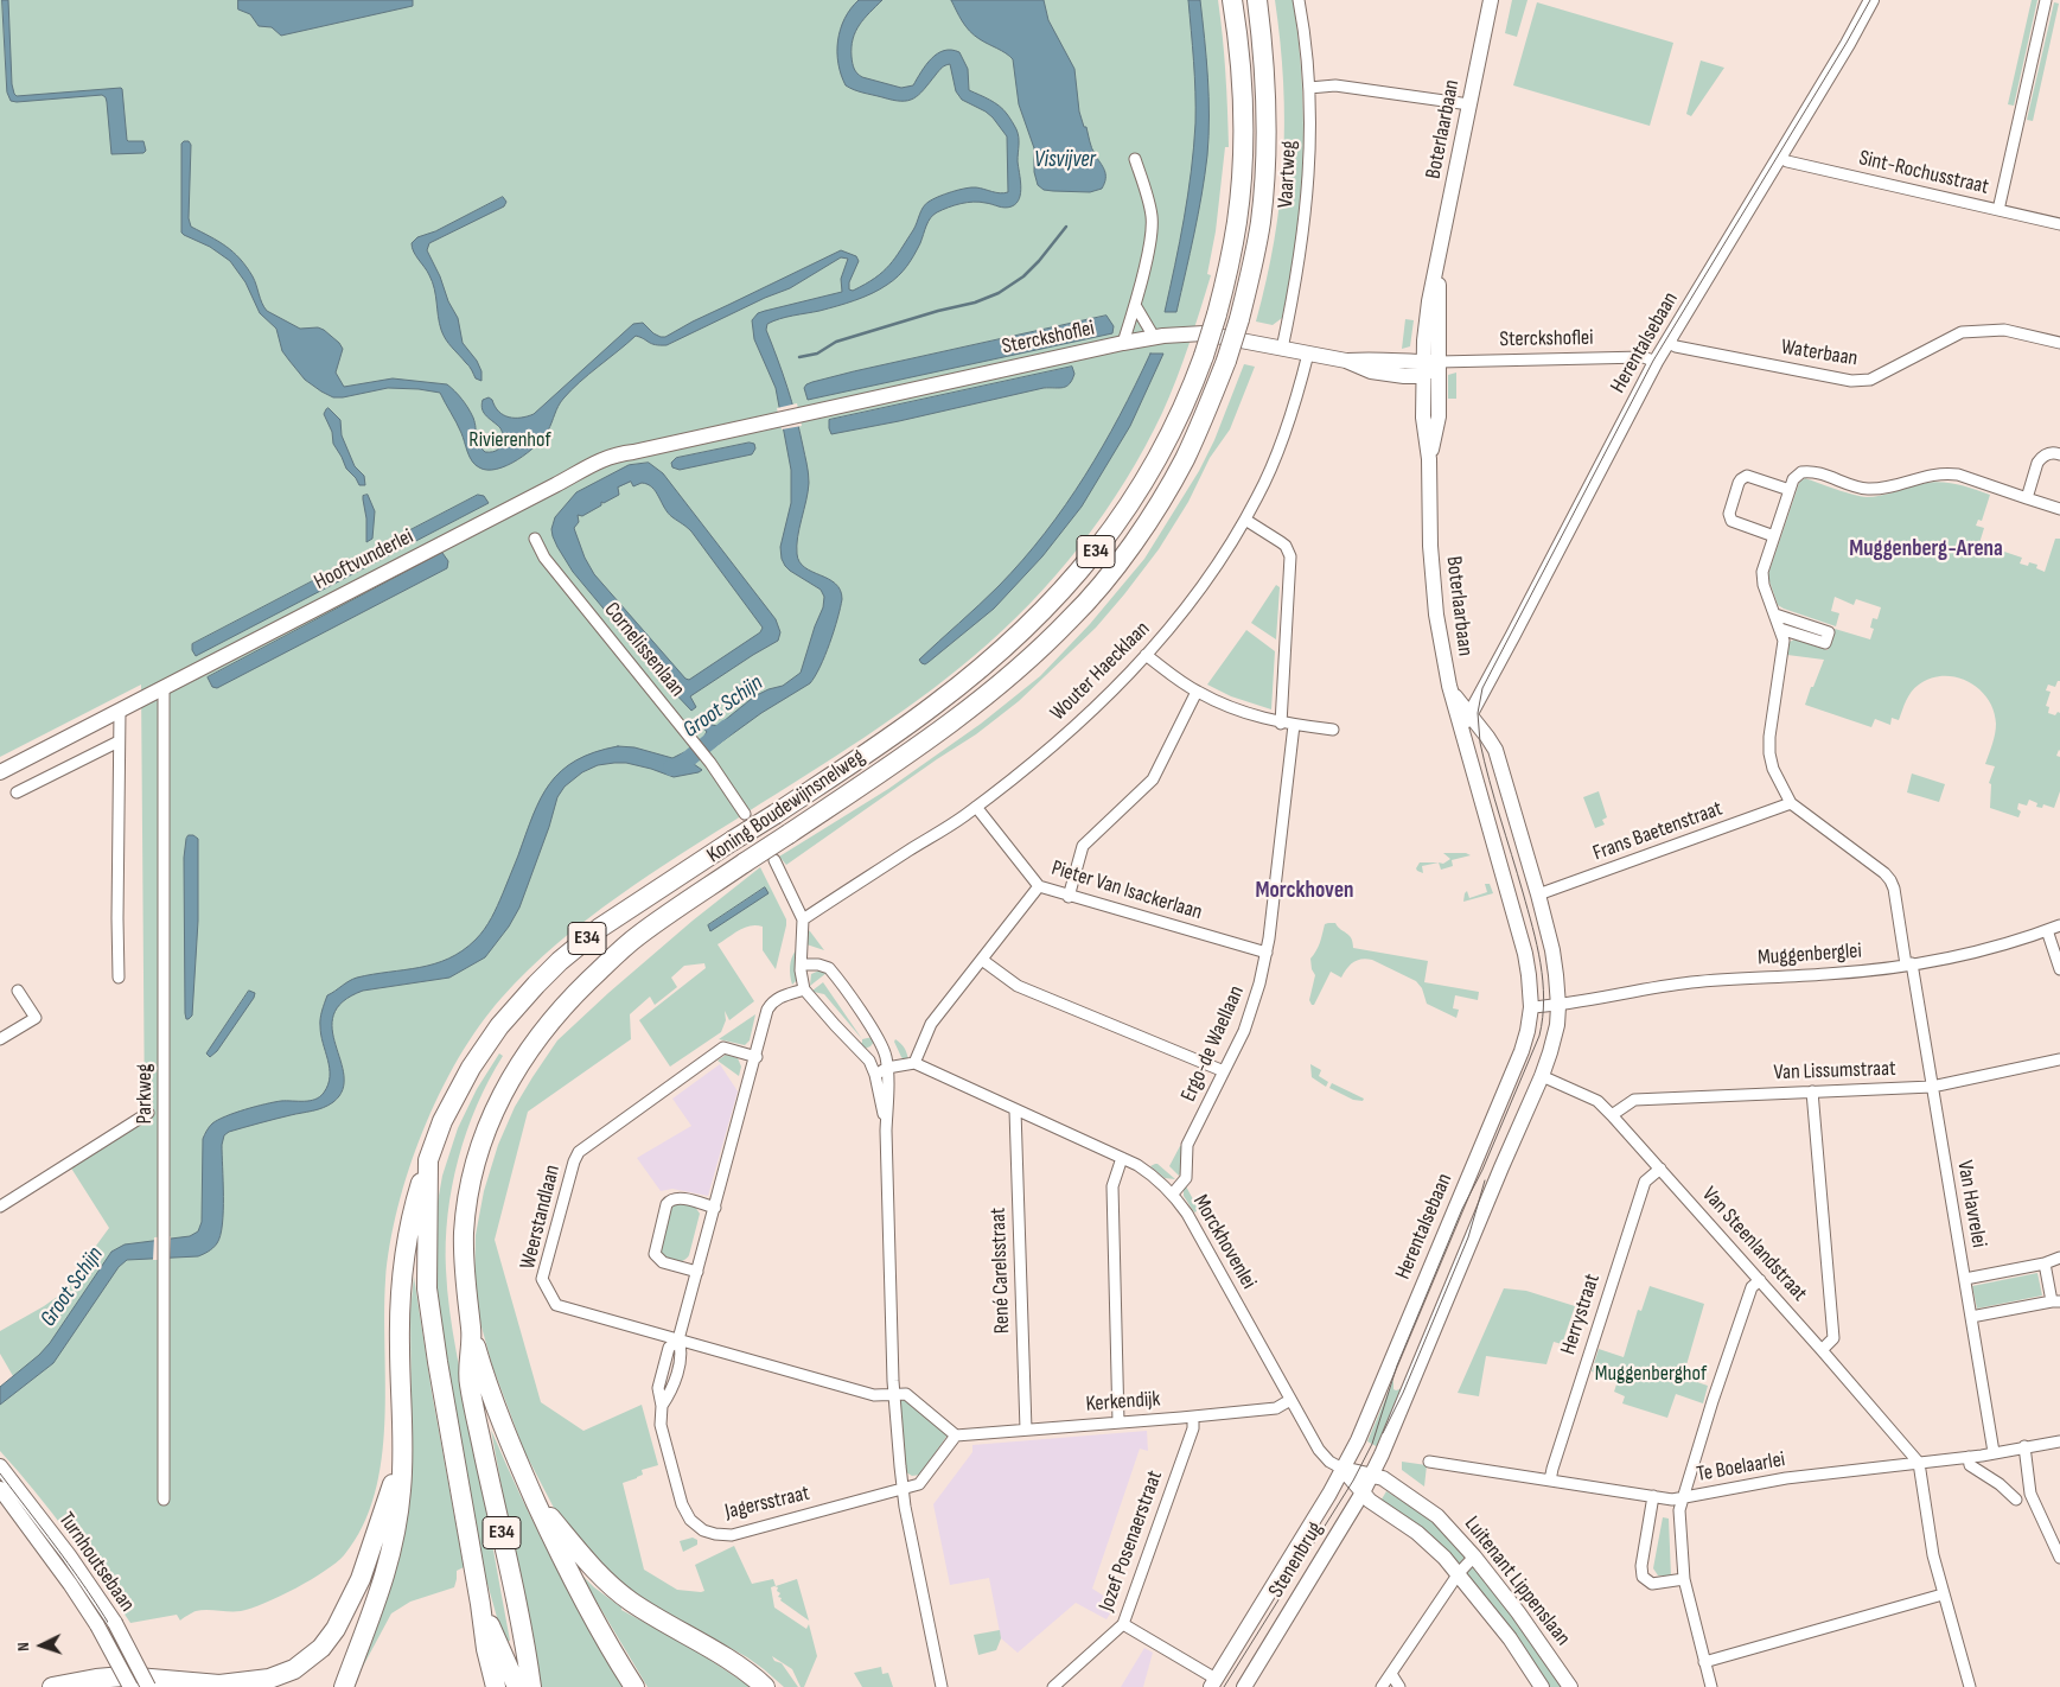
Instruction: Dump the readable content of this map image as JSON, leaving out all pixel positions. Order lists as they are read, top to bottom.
{
  "streets": {
    "highway": ["E34", "Koning Boudewijnsnelweg"],
    "main road": [
      "Boterlaarbaan",
      "Sterckshoflei",
      "Herentalsebaan",
      "Hooftvunderlei",
      "Stenenbrug",
      "Turnhoutsebaan",
      "Luitenant Lippenslaan"
    ],
    "street": [
      "Sint-Rochusstraat",
      "Vaartweg",
      "Waterbaan",
      "Cornelissenlaan",
      "Wouter Haecklaan",
      "Frans Baetenstraat",
      "Pieter Van Isackerlaan",
      "Muggenberglei",
      "Ergo-de Waellaan",
      "Van Lissumstraat",
      "Parkweg",
      "Van Havrelei",
      "Weerstandlaan",
      "Morckhovenlei",
      "Van Steenlandstraat",
      "René Carelsstraat",
      "Herrystraat",
      "Kerkendijk",
      "Te Boelaarlei",
      "Jagersstraat",
      "Jozef Posenaerstraat"
    ]
  },
  "crossings": [
    ["Boterlaarbaan", "Sterckshoflei"],
    ["Boterlaarbaan", "Herentalsebaan"],
    ["Sint-Rochusstraat", "Herentalsebaan"],
    ["Vaartweg", "Sterckshoflei"],
    ["Sterckshoflei", "Herentalsebaan"],
    ["Sterckshoflei", "Hooftvunderlei"],
    ["Sterckshoflei", "Wouter Haecklaan"],
    ["Herentalsebaan", "Waterbaan"],
    ["Herentalsebaan", "Morckhovenlei"],
    ["Herentalsebaan", "Stenenbrug"],
    ["Herentalsebaan", "Luitenant Lippenslaan"],
    ["E34", "Koning Boudewijnsnelweg"],
    ["Hooftvunderlei", "Parkweg"],
    ["Wouter Haecklaan", "Pieter Van Isackerlaan"],
    ["Frans Baetenstraat", "Van Havrelei"],
    ["Pieter Van Isackerlaan", "Ergo-de Waellaan"],
    ["Muggenberglei", "Van Havrelei"],
    ["Ergo-de Waellaan", "Morckhovenlei"],
    ["Van Lissumstraat", "Van Havrelei"],
    ["Van Lissumstraat", "Van Steenlandstraat"],
    ["Van Havrelei", "Te Boelaarlei"],
    ["Weerstandlaan", "Jagersstraat"],
    ["Morckhovenlei", "René Carelsstraat"],
    ["Morckhovenlei", "Kerkendijk"],
    ["Morckhovenlei", "Stenenbrug"],
    ["Morckhovenlei", "Luitenant Lippenslaan"],
    ["Van Steenlandstraat", "Herrystraat"],
    ["Van Steenlandstraat", "Te Boelaarlei"],
    ["Van Steenlandstraat", "Stenenbrug"],
    ["René Carelsstraat", "Kerkendijk"],
    ["Herrystraat", "Te Boelaarlei"],
    ["Kerkendijk", "Jagersstraat"],
    ["Kerkendijk", "Jozef Posenaerstraat"],
    ["Stenenbrug", "Luitenant Lippenslaan"]
  ],
  "districts": ["Muggenberg-Arena", "Morckhoven"],
  "water": ["Visvijver", "Groot Schijn"],
  "parks": ["Rivierenhof", "Muggenberghof"],
  "north": "left"
}
